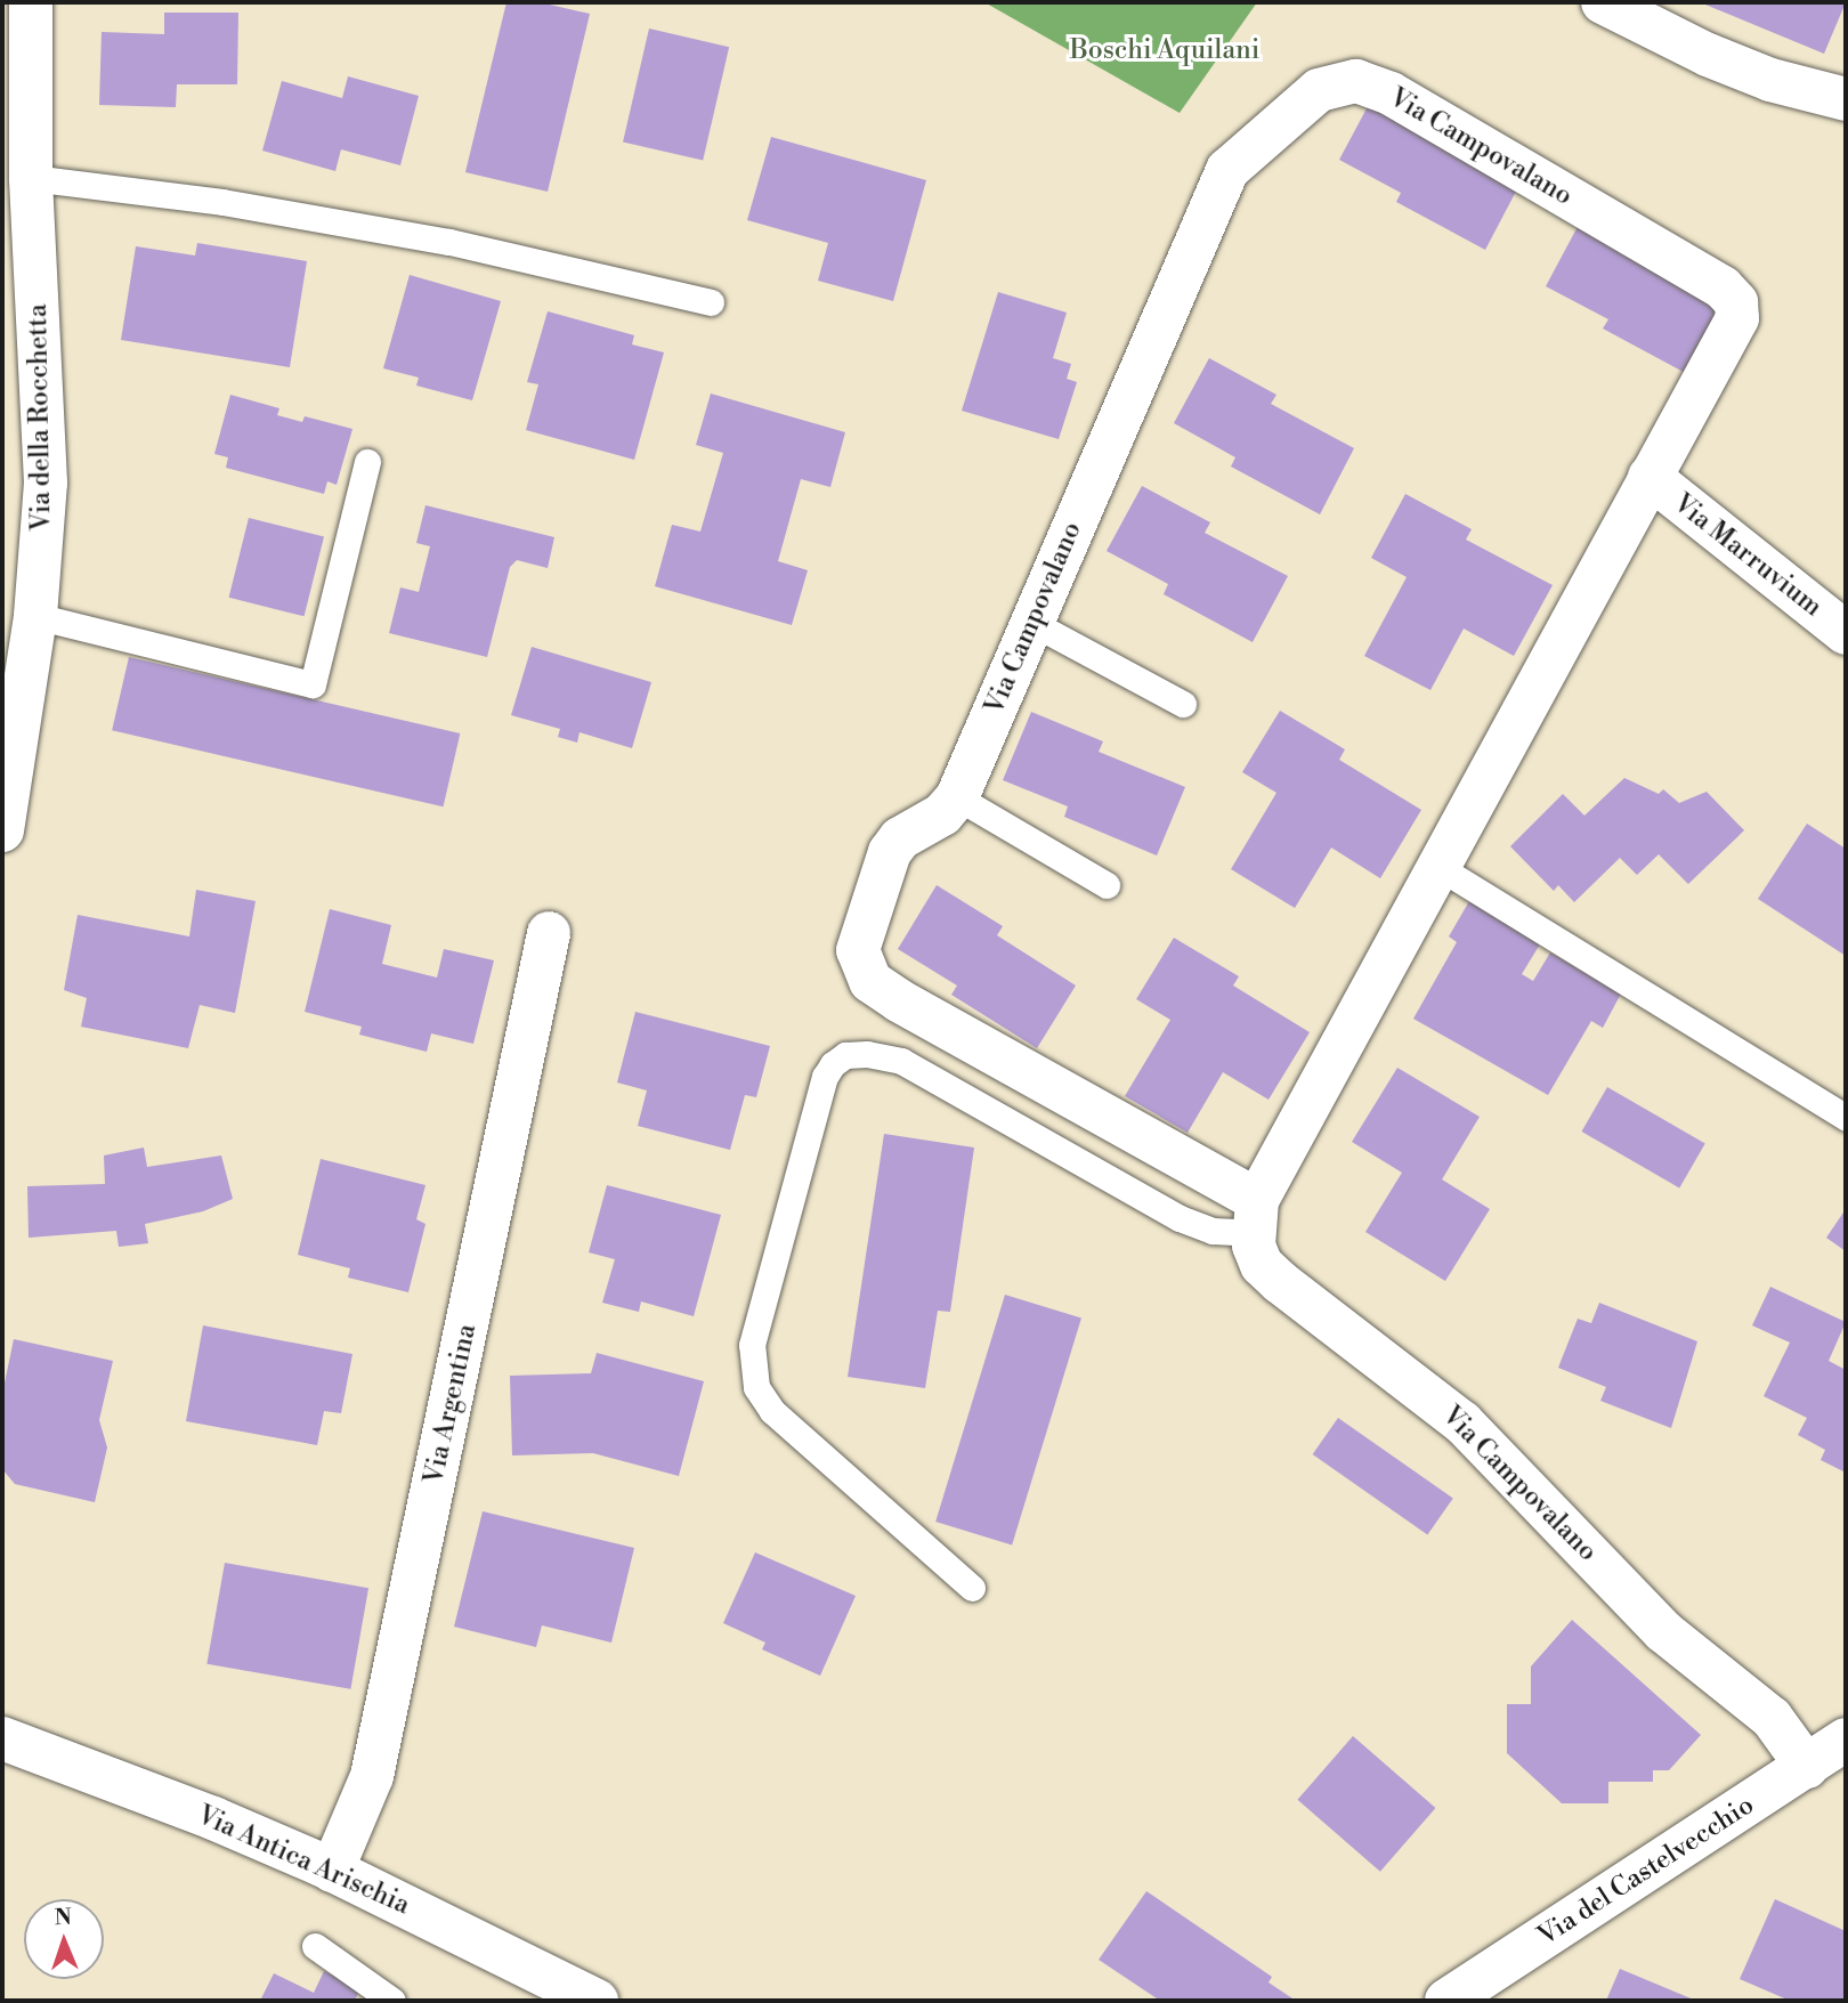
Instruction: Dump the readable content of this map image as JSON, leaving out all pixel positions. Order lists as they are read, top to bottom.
{
  "streets": {
    "street": [
      "Via Campovalano",
      "Via della Rocchetta",
      "Via Marruvium",
      "Via Argentina",
      "Via Antica Arischia",
      "Via del Castelvecchio"
    ]
  },
  "crossings": [
    ["Via Campovalano", "Via Marruvium"],
    ["Via Campovalano", "Via del Castelvecchio"],
    ["Via Argentina", "Via Antica Arischia"]
  ],
  "parks": ["Boschi Aquilani"],
  "north": "top"
}
